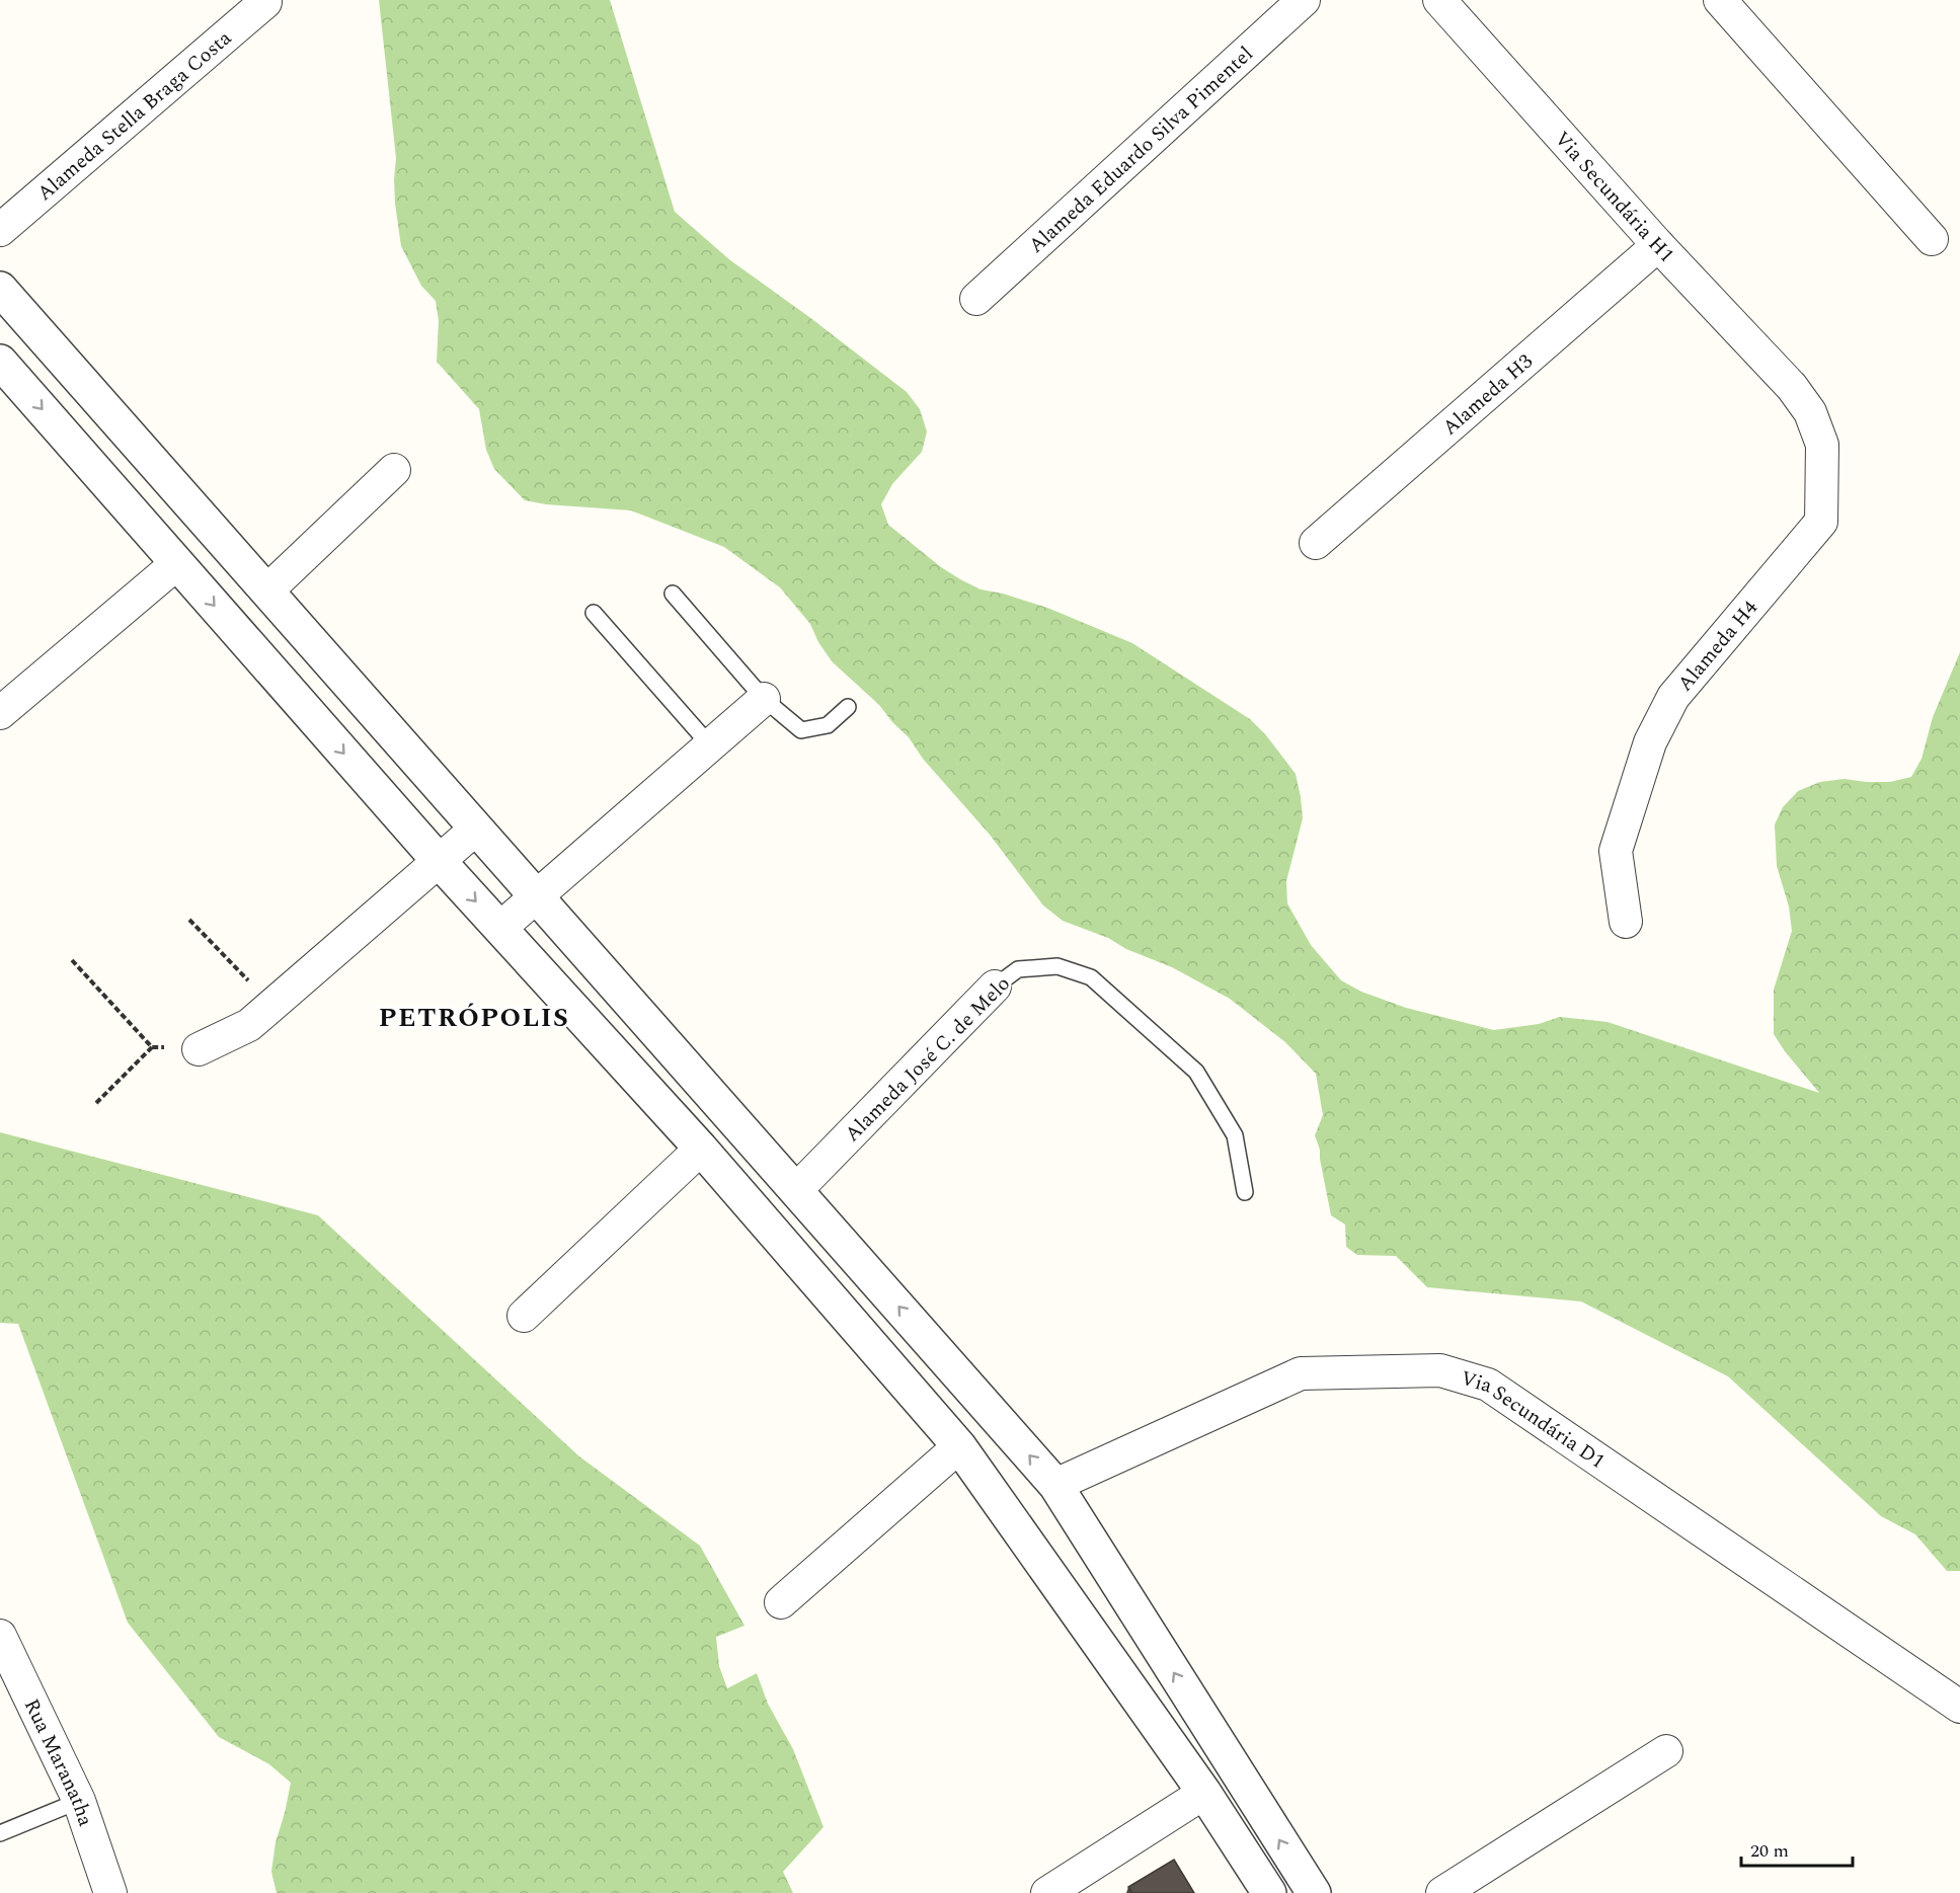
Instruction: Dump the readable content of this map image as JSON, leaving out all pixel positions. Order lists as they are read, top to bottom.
{
  "streets": {
    "street": [
      "Alameda Stella Braga Costa",
      "Alameda Eduardo Silva Pimentel",
      "Via Secundária H1",
      "Alameda H3",
      "Alameda H4",
      "Alameda José C. de Melo",
      "Via Secundária D1",
      "Rua Maranatha"
    ]
  },
  "crossings": [
    ["Via Secundária H1", "Alameda H3"],
    ["Via Secundária H1", "Alameda H4"]
  ],
  "districts": ["PETRÓPOLIS"],
  "scale_bar": "20 m"
}
